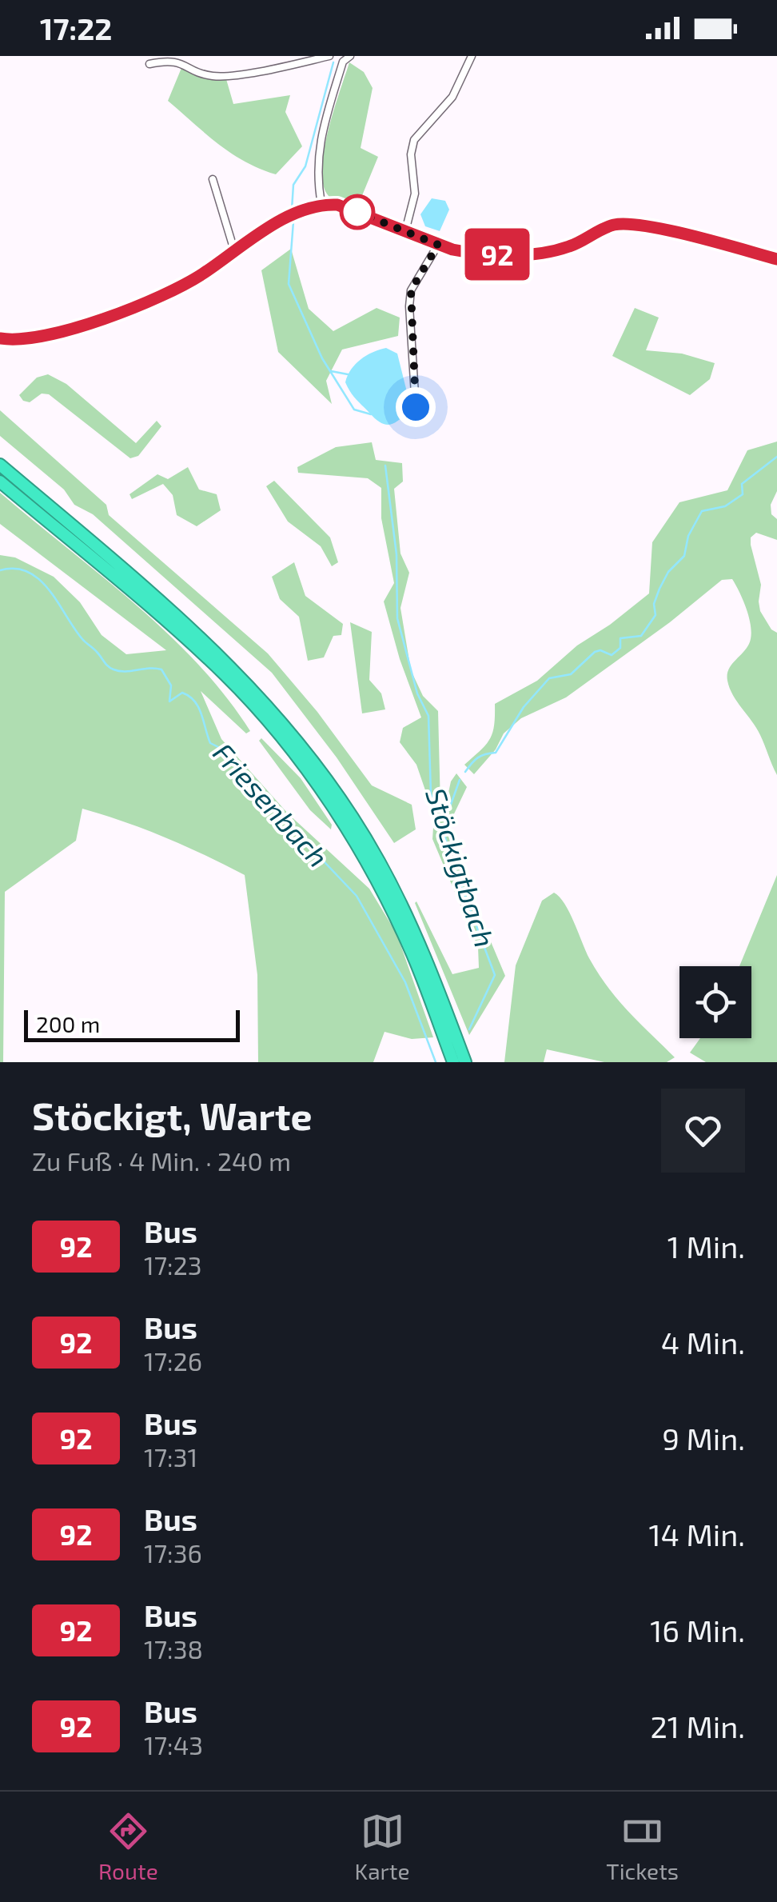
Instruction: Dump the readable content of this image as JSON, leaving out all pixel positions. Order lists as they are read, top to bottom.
{
  "water": ["Friesenbach", "Stöckigtbach"],
  "lines": ["bus line 92"],
  "scale_bar": "200 m",
  "page": {
    "status": "17:22",
    "on_map": "92",
    "scale": "200 m",
    "heading": ["Stöckigt, Warte", "Zu Fuß · 4 Min. · 240 m"],
    "list": [
      {
        "mark": "92",
        "name": "Bus",
        "note": "17:23",
        "value": "1 Min."
      },
      {
        "mark": "92",
        "name": "Bus",
        "note": "17:26",
        "value": "4 Min."
      },
      {
        "mark": "92",
        "name": "Bus",
        "note": "17:31",
        "value": "9 Min."
      },
      {
        "mark": "92",
        "name": "Bus",
        "note": "17:36",
        "value": "14 Min."
      },
      {
        "mark": "92",
        "name": "Bus",
        "note": "17:38",
        "value": "16 Min."
      },
      {
        "mark": "92",
        "name": "Bus",
        "note": "17:43",
        "value": "21 Min."
      }
    ],
    "tabs": ["Route", "Karte", "Tickets"]
  }
}
